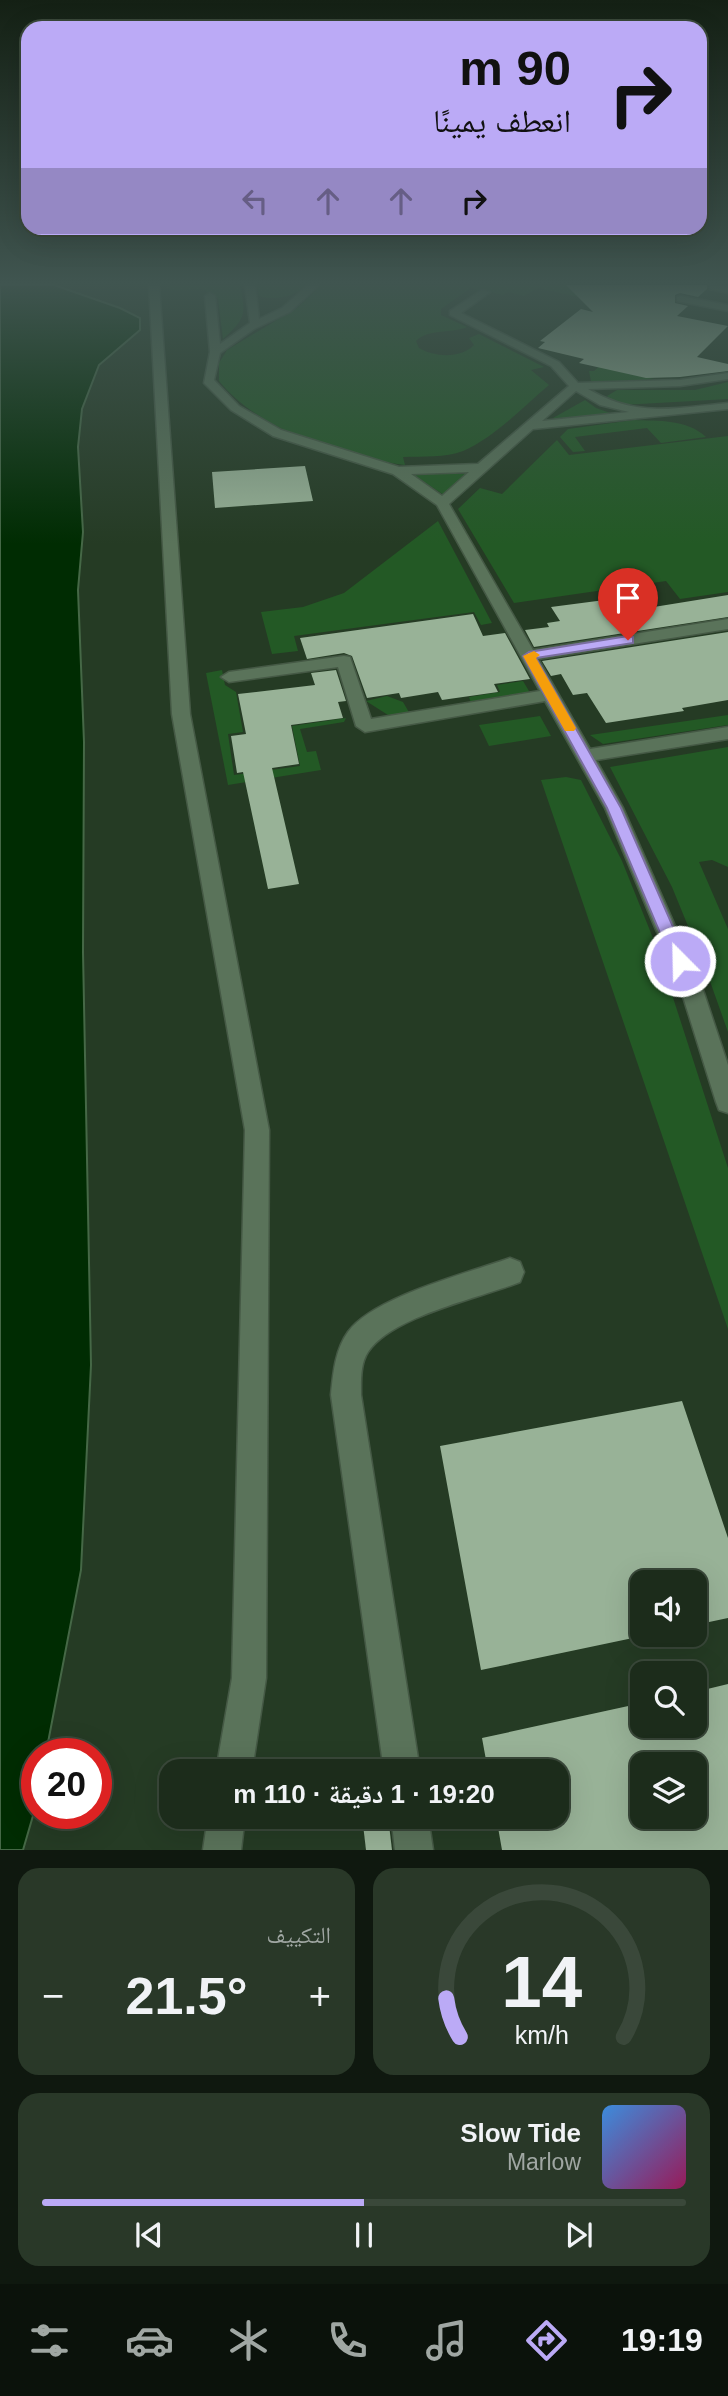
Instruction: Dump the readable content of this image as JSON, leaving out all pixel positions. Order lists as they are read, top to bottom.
{
  "page": {
    "turn": ["90 m", "انعطف يمينًا"],
    "limit": "20",
    "trip": "19:20 · 1 دقيقة · 110 m",
    "tile": "التكييف",
    "heat": ["−", "21.5°", "+"],
    "song": ["Slow Tide", "Marlow"],
    "tabs": "19:19",
    "gauge": ["14", "km/h"]
  }
}
